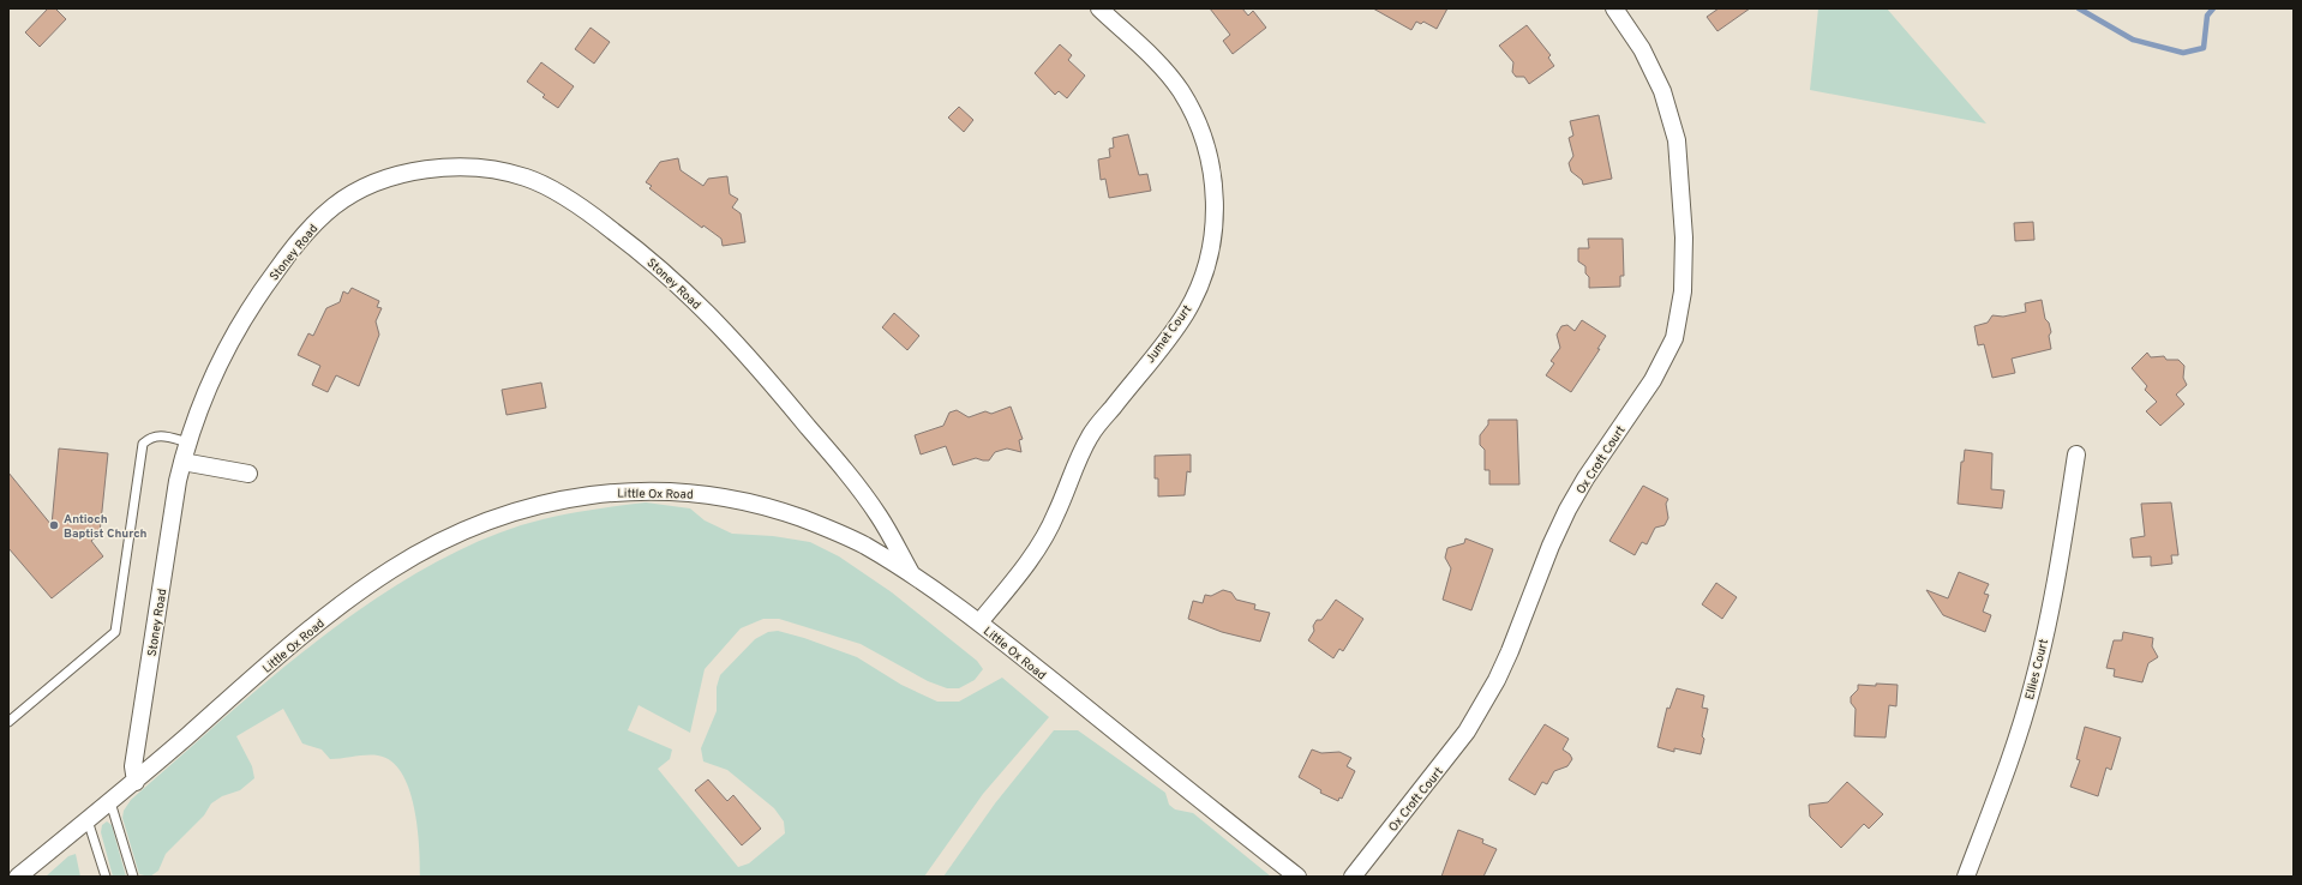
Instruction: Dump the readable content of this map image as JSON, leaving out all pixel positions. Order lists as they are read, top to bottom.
{
  "streets": {
    "street": [
      "Stoney Road",
      "Jumet Court",
      "Ox Croft Court",
      "Little Ox Road",
      "Ellies Court"
    ]
  },
  "crossings": [
    ["Stoney Road", "Little Ox Road"],
    ["Jumet Court", "Little Ox Road"]
  ],
  "places": ["Antioch Baptist Church"]
}
